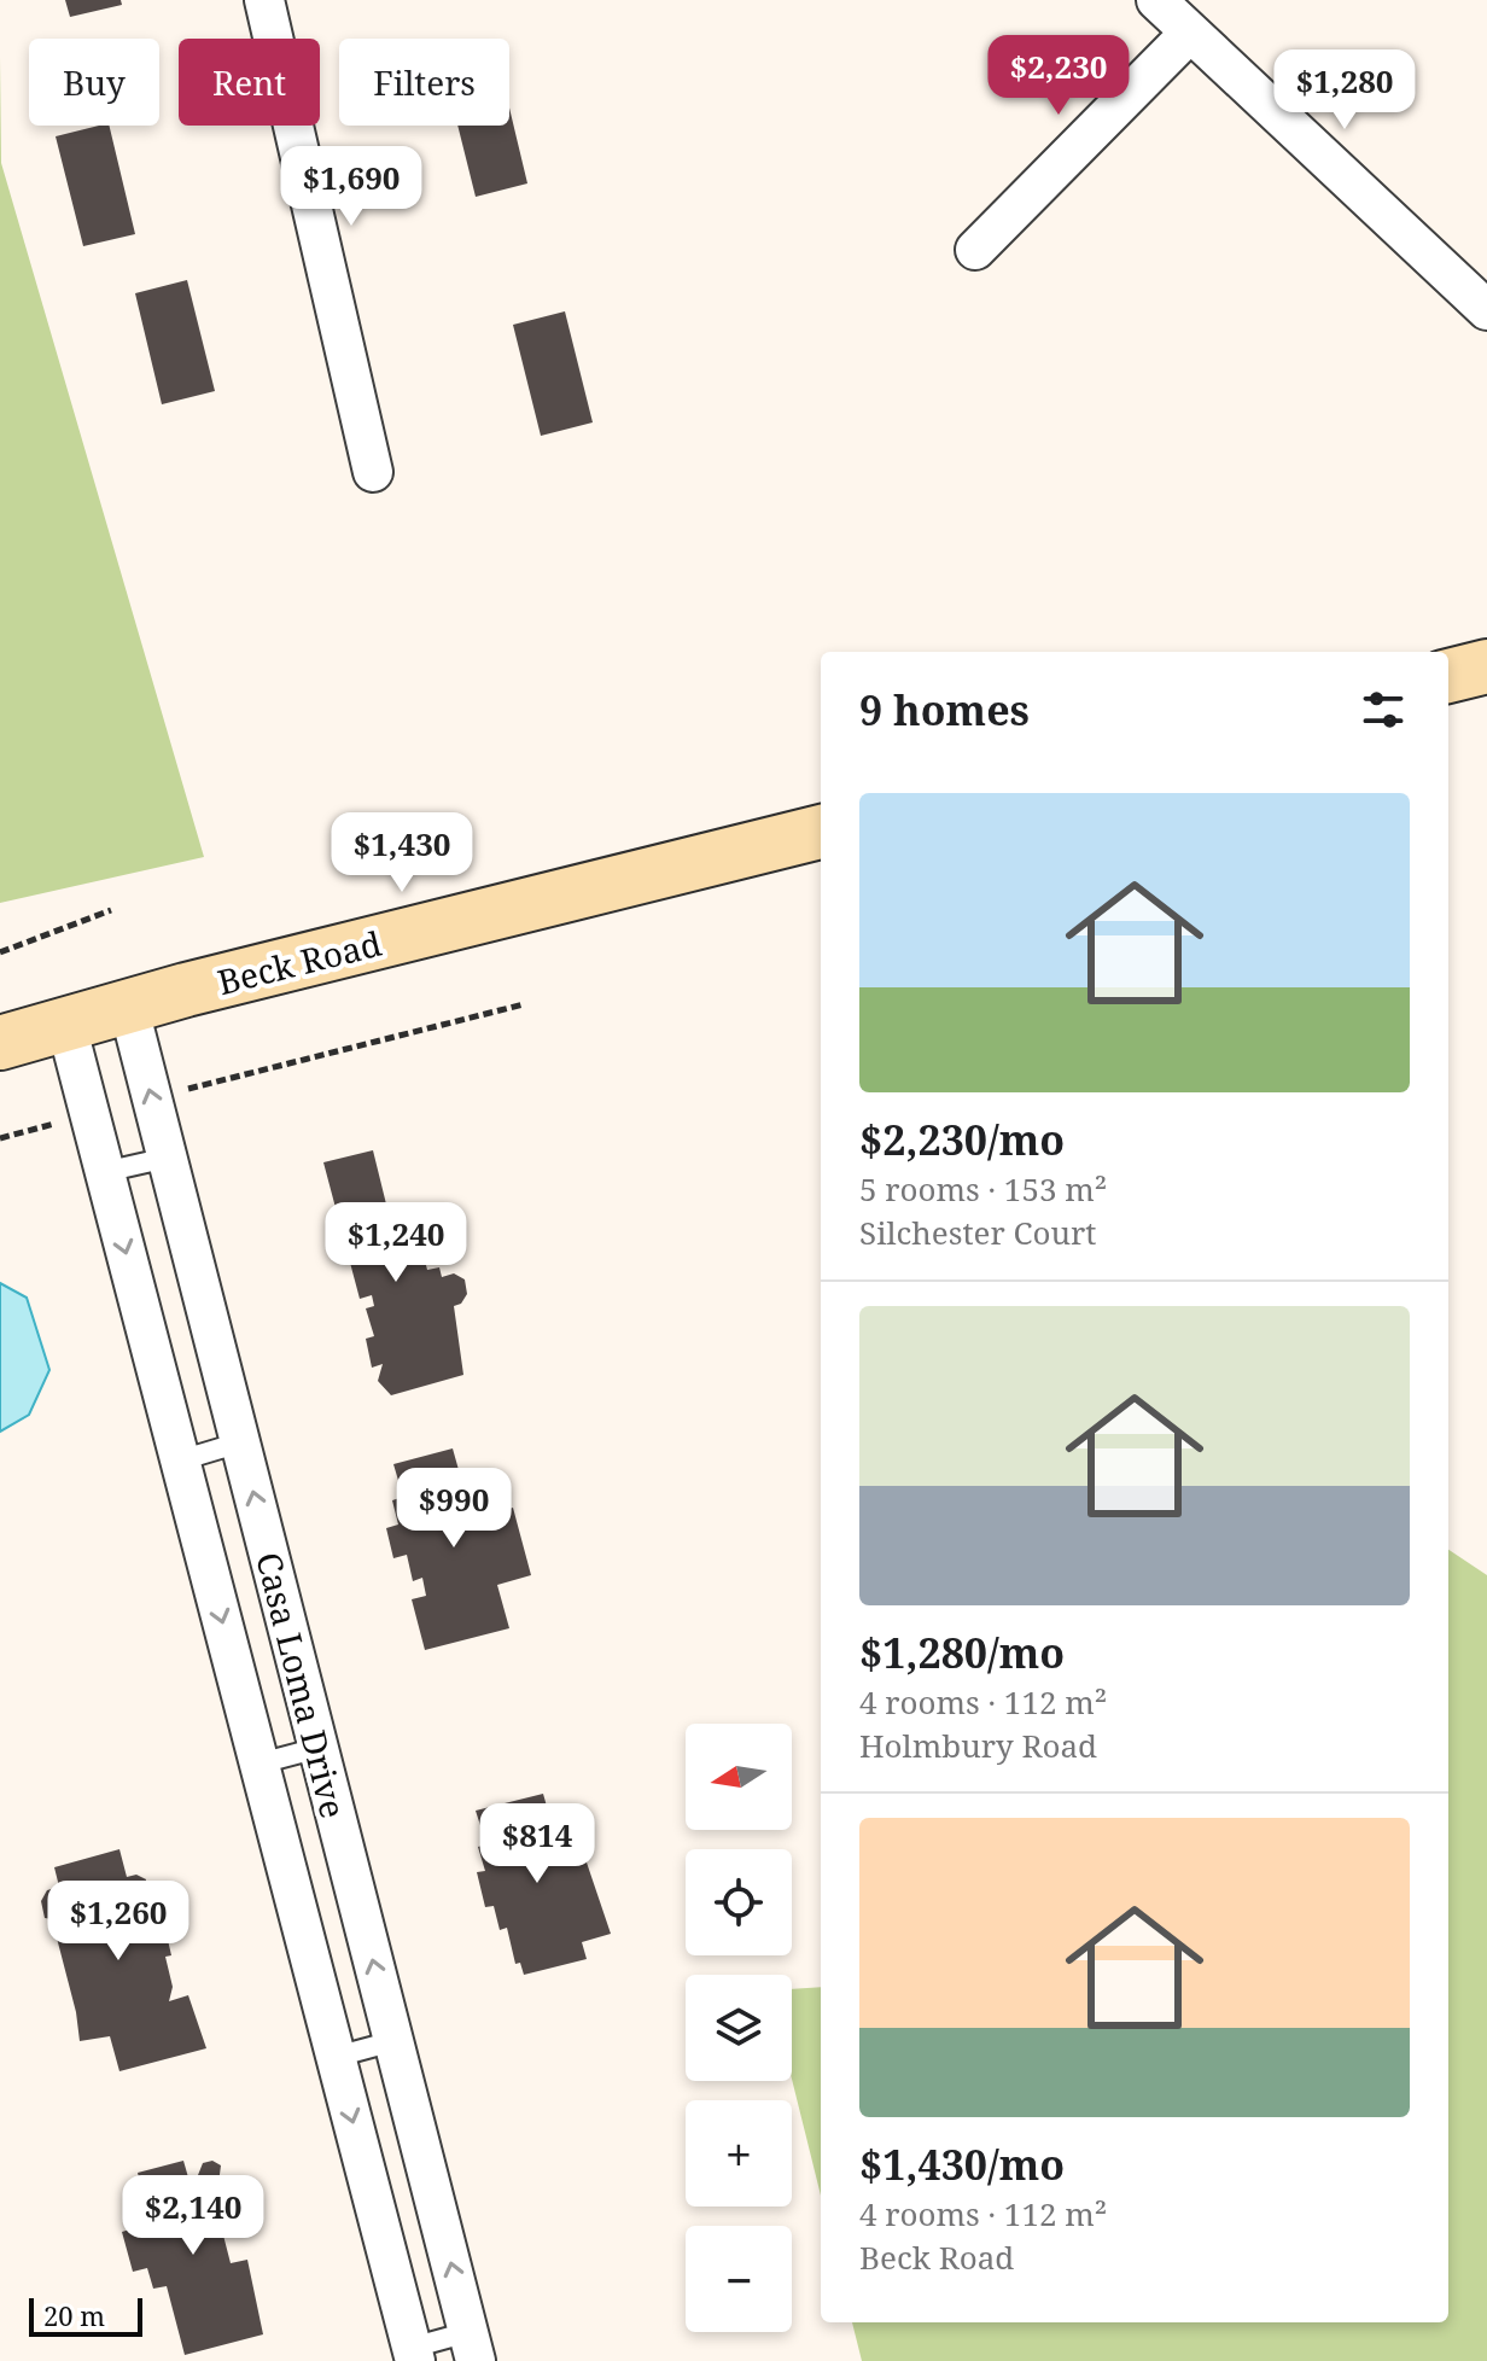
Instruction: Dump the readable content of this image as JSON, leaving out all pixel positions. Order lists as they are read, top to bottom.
{
  "streets": {
    "main road": ["Beck Road"],
    "street": ["Casa Loma Drive"]
  },
  "crossings": [
    ["Beck Road", "Casa Loma Drive"]
  ],
  "scale_bar": "20 m",
  "north": "left",
  "page": {
    "price": [
      "$2,230",
      "$1,280",
      "$1,690",
      "$1,430",
      "$1,240",
      "$990",
      "$814",
      "$1,260",
      "$2,140"
    ],
    "chip": ["Buy", "Rent", "Filters"],
    "heading": "9 homes",
    "list": [
      {
        "name": "$2,230/mo",
        "note": "5 rooms · 153 m² · Silchester Court"
      },
      {
        "name": "$1,280/mo",
        "note": "4 rooms · 112 m² · Holmbury Road"
      },
      {
        "name": "$1,430/mo",
        "note": "4 rooms · 112 m² · Beck Road"
      }
    ],
    "map_buttons": ["+", "−"],
    "scale": "20 m"
  }
}
